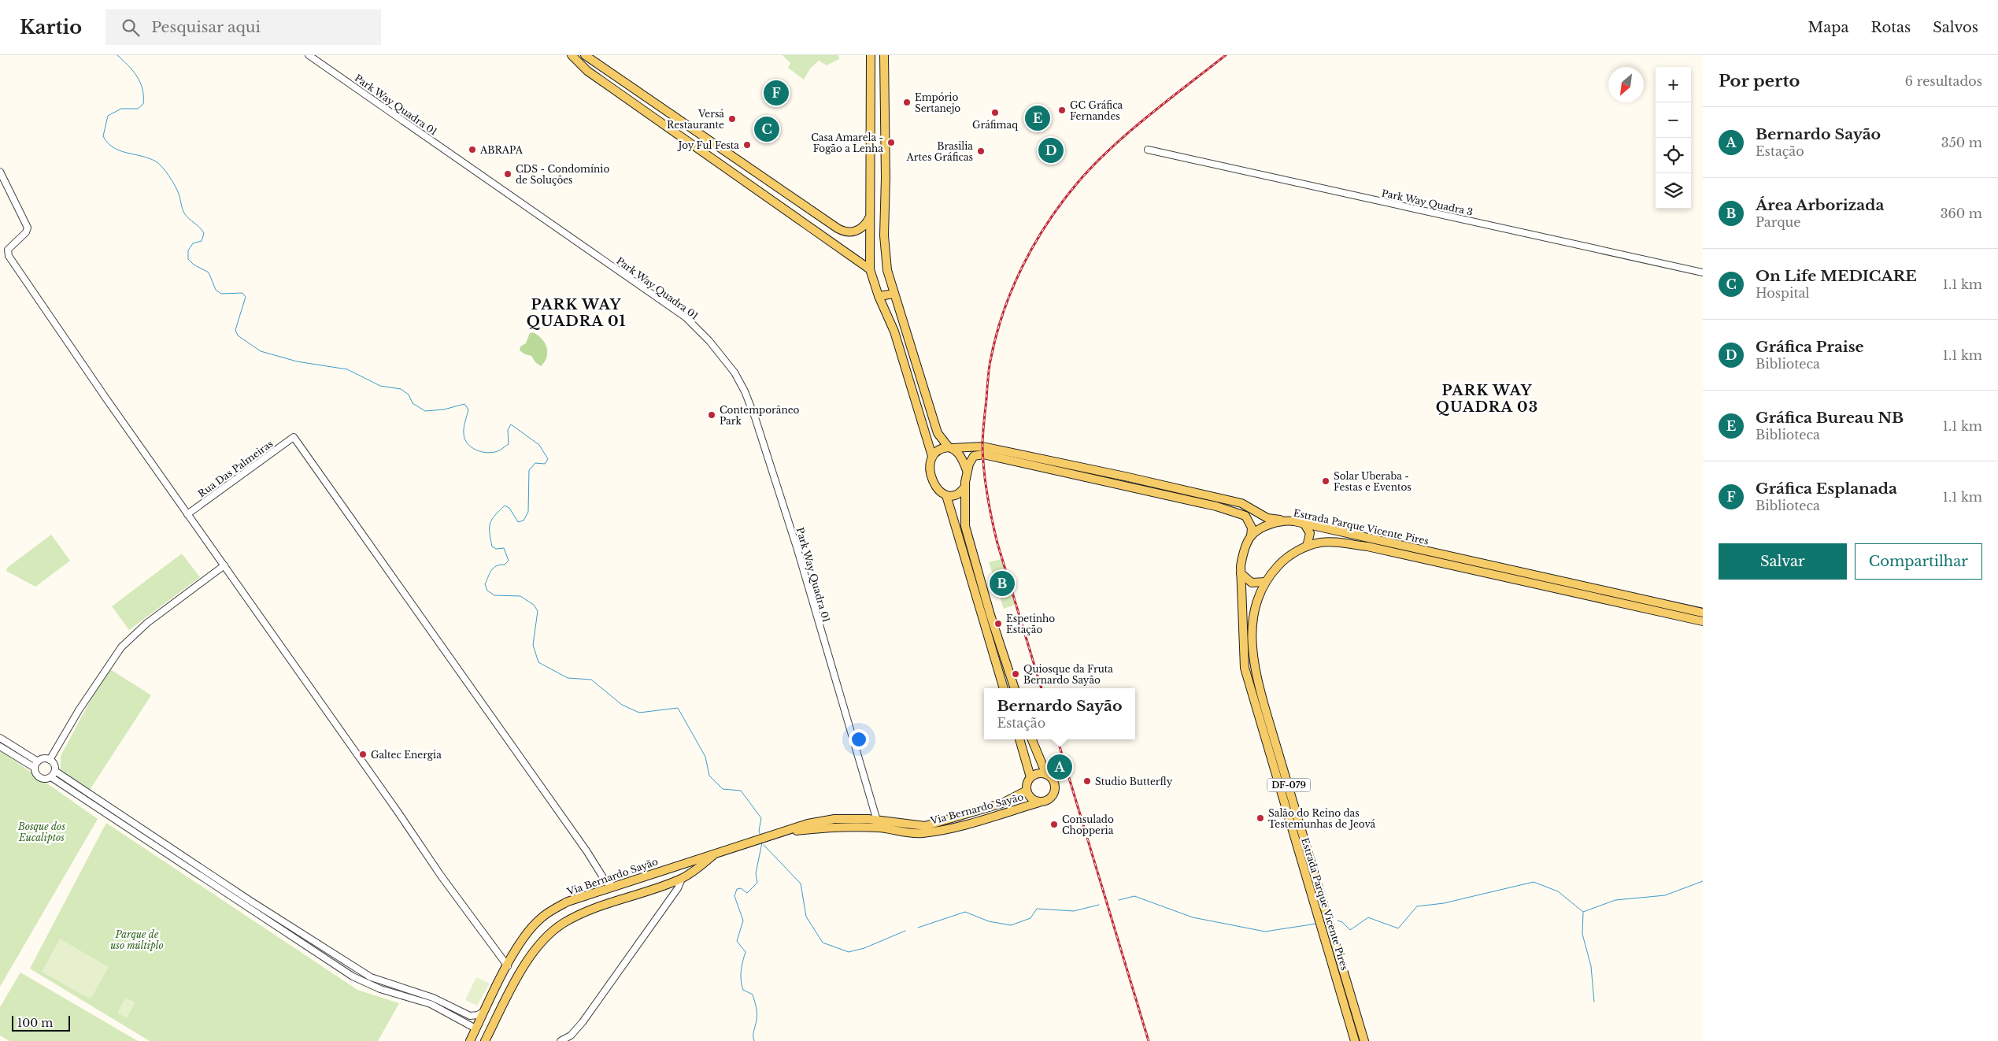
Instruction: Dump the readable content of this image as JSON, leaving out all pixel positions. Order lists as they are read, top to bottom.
{
  "streets": {
    "main road": ["Estrada Parque Vicente Pires", "DF-079", "Via Bernardo Sayão"],
    "street": ["Park Way Quadra 01", "Park Way Quadra 3", "Rua Das Palmeiras"]
  },
  "crossings": [
    ["Park Way Quadra 01", "Via Bernardo Sayão"],
    ["Rua Das Palmeiras", "Via Bernardo Sayão"]
  ],
  "districts": ["PARK WAY QUADRA 01", "PARK WAY QUADRA 03"],
  "parks": ["Bosque dos Eucaliptos", "Parque de uso múltiplo"],
  "places": [
    "Empório Sertanejo",
    "GC Gráfica Fernandes",
    "Gráfimaq",
    "Versá Restaurante",
    "Casa Amarela - Fogão a Lenha",
    "Joy Ful Festa",
    "ABRAPA",
    "Brasilia Artes Gráficas",
    "CDS - Condomínio de Soluções",
    "Contemporâneo Park",
    "Solar Uberaba - Festas e Eventos",
    "Espetinho Estação",
    "Quiosque da Fruta Bernardo Sayão",
    "Galtec Energia",
    "Studio Butterfly",
    "Salão do Reino das Testemunhas de Jeová",
    "Consulado Chopperia"
  ],
  "scale_bar": "100 m",
  "north": "bottom left",
  "page": {
    "header": "Kartio",
    "search": "Pesquisar aqui",
    "nav": ["Mapa", "Rotas", "Salvos"],
    "heading": ["Por perto", "6 resultados"],
    "map_buttons": ["+", "−"],
    "pins": [
      "F",
      "E",
      "C",
      "D",
      "B",
      "A"
    ],
    "list": [
      {
        "mark": "A",
        "name": "Bernardo Sayão",
        "note": "Estação",
        "value": "350 m"
      },
      {
        "mark": "B",
        "name": "Área Arborizada",
        "note": "Parque",
        "value": "360 m"
      },
      {
        "mark": "C",
        "name": "On Life MEDICARE",
        "note": "Hospital",
        "value": "1.1 km"
      },
      {
        "mark": "D",
        "name": "Gráfica Praise",
        "note": "Biblioteca",
        "value": "1.1 km"
      },
      {
        "mark": "E",
        "name": "Gráfica Bureau NB",
        "note": "Biblioteca",
        "value": "1.1 km"
      },
      {
        "mark": "F",
        "name": "Gráfica Esplanada",
        "note": "Biblioteca",
        "value": "1.1 km"
      }
    ],
    "buttons": ["Salvar", "Compartilhar"],
    "popup": ["Bernardo Sayão", "Estação"],
    "scale": "100 m"
  }
}
